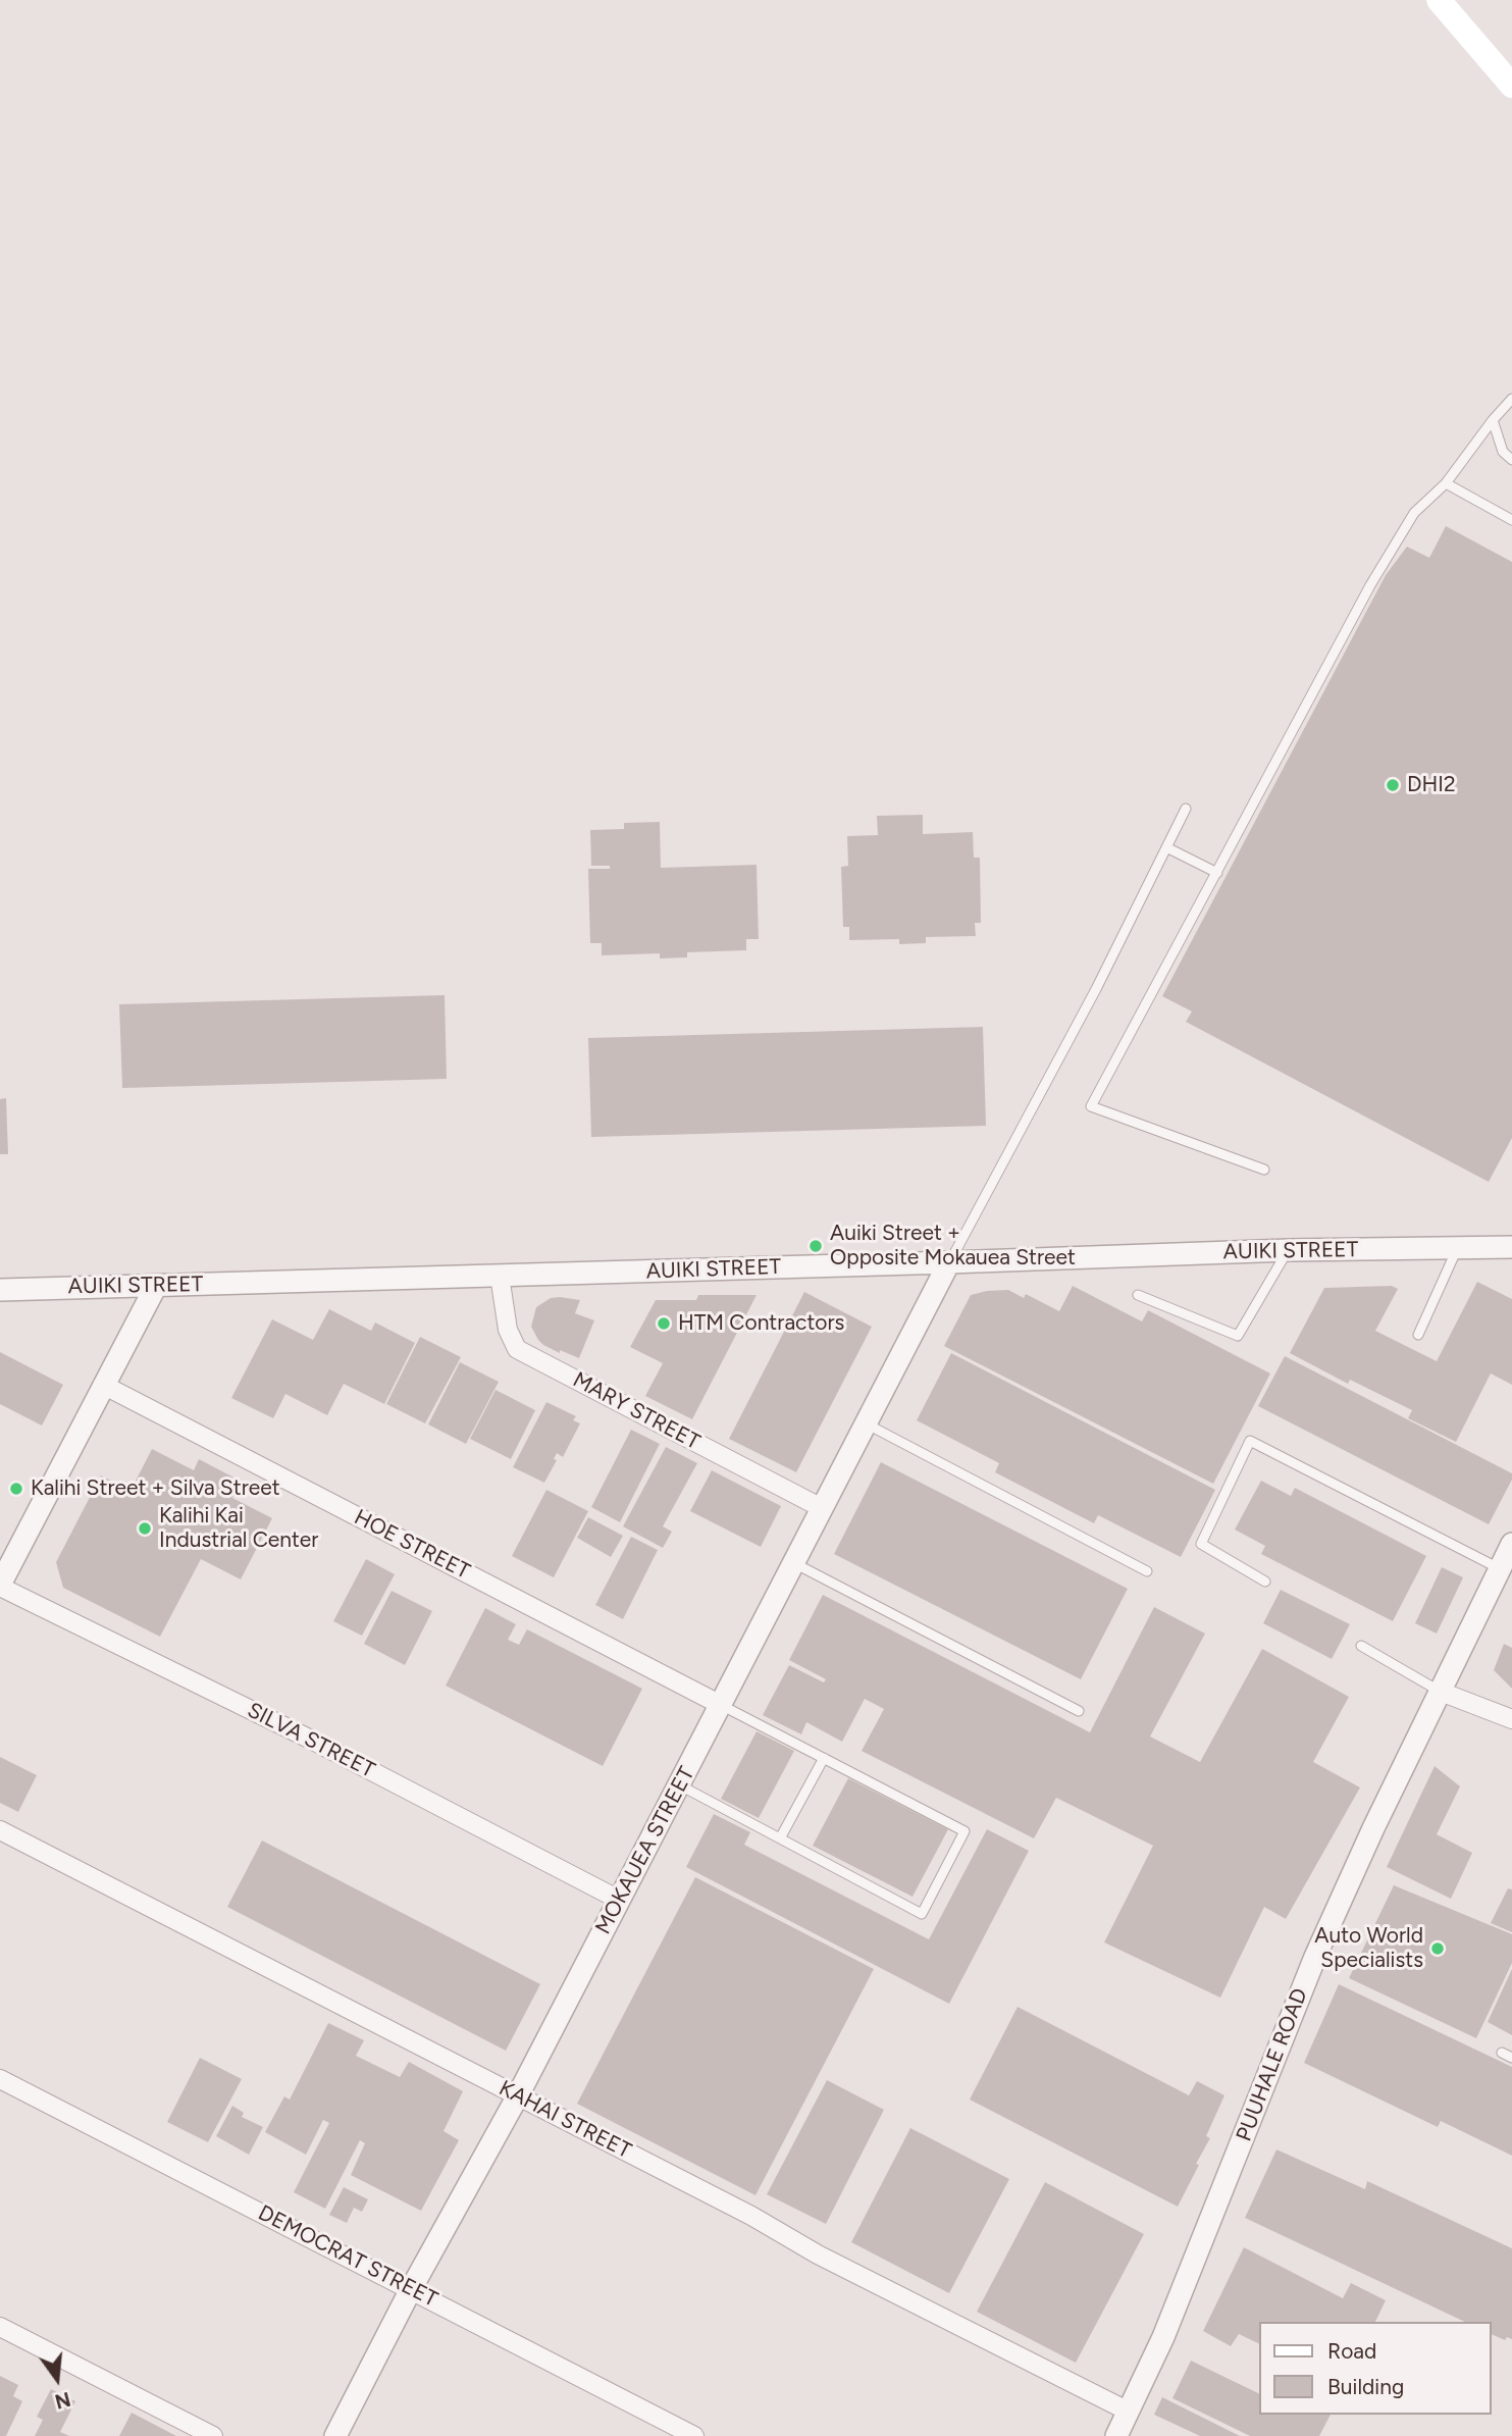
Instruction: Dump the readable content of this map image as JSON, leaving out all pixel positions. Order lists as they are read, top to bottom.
{
  "streets": {
    "street": [
      "AUIKI STREET",
      "MARY STREET",
      "HOE STREET",
      "SILVA STREET",
      "MOKAUEA STREET",
      "PUUHALE ROAD",
      "KAHAI STREET",
      "DEMOCRAT STREET"
    ]
  },
  "crossings": [
    ["AUIKI STREET", "MARY STREET"],
    ["AUIKI STREET", "MOKAUEA STREET"],
    ["MARY STREET", "MOKAUEA STREET"],
    ["HOE STREET", "MOKAUEA STREET"],
    ["SILVA STREET", "MOKAUEA STREET"],
    ["MOKAUEA STREET", "KAHAI STREET"],
    ["MOKAUEA STREET", "DEMOCRAT STREET"],
    ["PUUHALE ROAD", "KAHAI STREET"]
  ],
  "places": [
    "DHI2",
    "Auiki Street + Opposite Mokauea Street",
    "HTM Contractors",
    "Kalihi Street + Silva Street",
    "Kalihi Kai Industrial Center",
    "Auto World Specialists"
  ],
  "legend": ["Road", "Building"],
  "north": "bottom"
}
